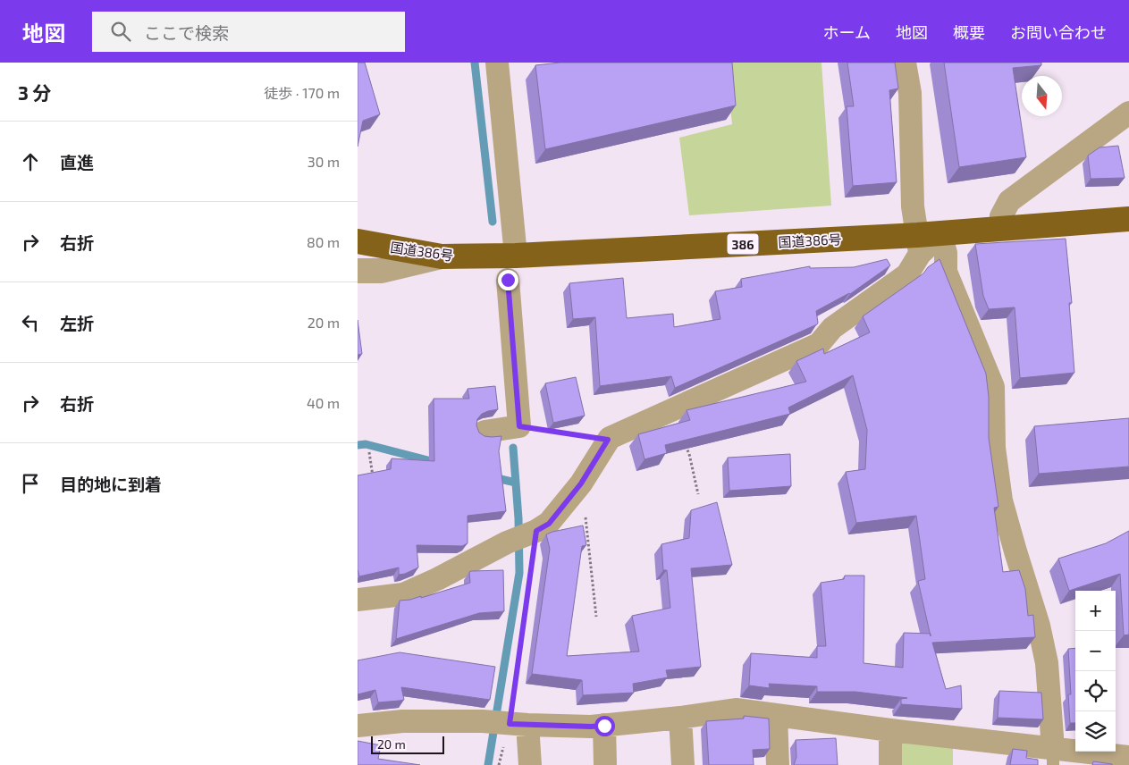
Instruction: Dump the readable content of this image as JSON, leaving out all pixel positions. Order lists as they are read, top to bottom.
{
  "streets": {
    "highway": ["国道386号", "386"]
  },
  "scale_bar": "20 m",
  "north": "bottom",
  "page": {
    "header": "地図",
    "search": "ここで検索",
    "nav": [
      "ホーム",
      "地図",
      "概要",
      "お問い合わせ"
    ],
    "heading": ["3 分", "徒歩 · 170 m"],
    "list": [
      ["直進", "30 m"],
      ["右折", "80 m"],
      ["左折", "20 m"],
      ["右折", "40 m"],
      "目的地に到着"
    ],
    "map_buttons": ["+", "−"],
    "scale": "20 m"
  }
}
